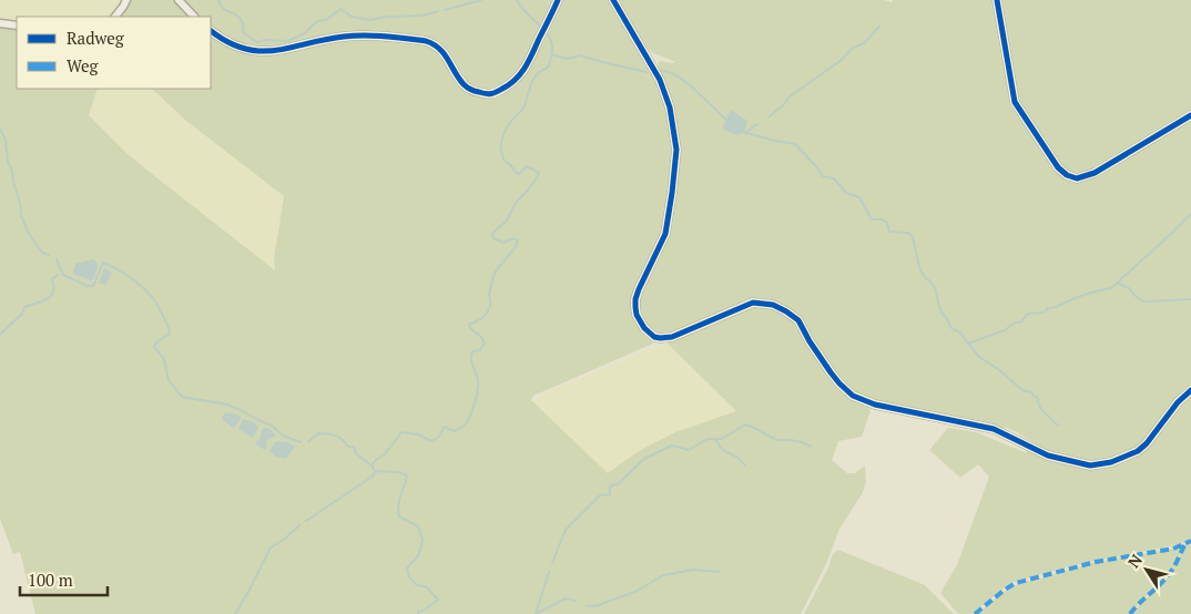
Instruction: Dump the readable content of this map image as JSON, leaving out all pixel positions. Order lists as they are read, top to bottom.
{
  "legend": ["Radweg", "Weg"],
  "scale_bar": "100 m",
  "north": "top left"
}
